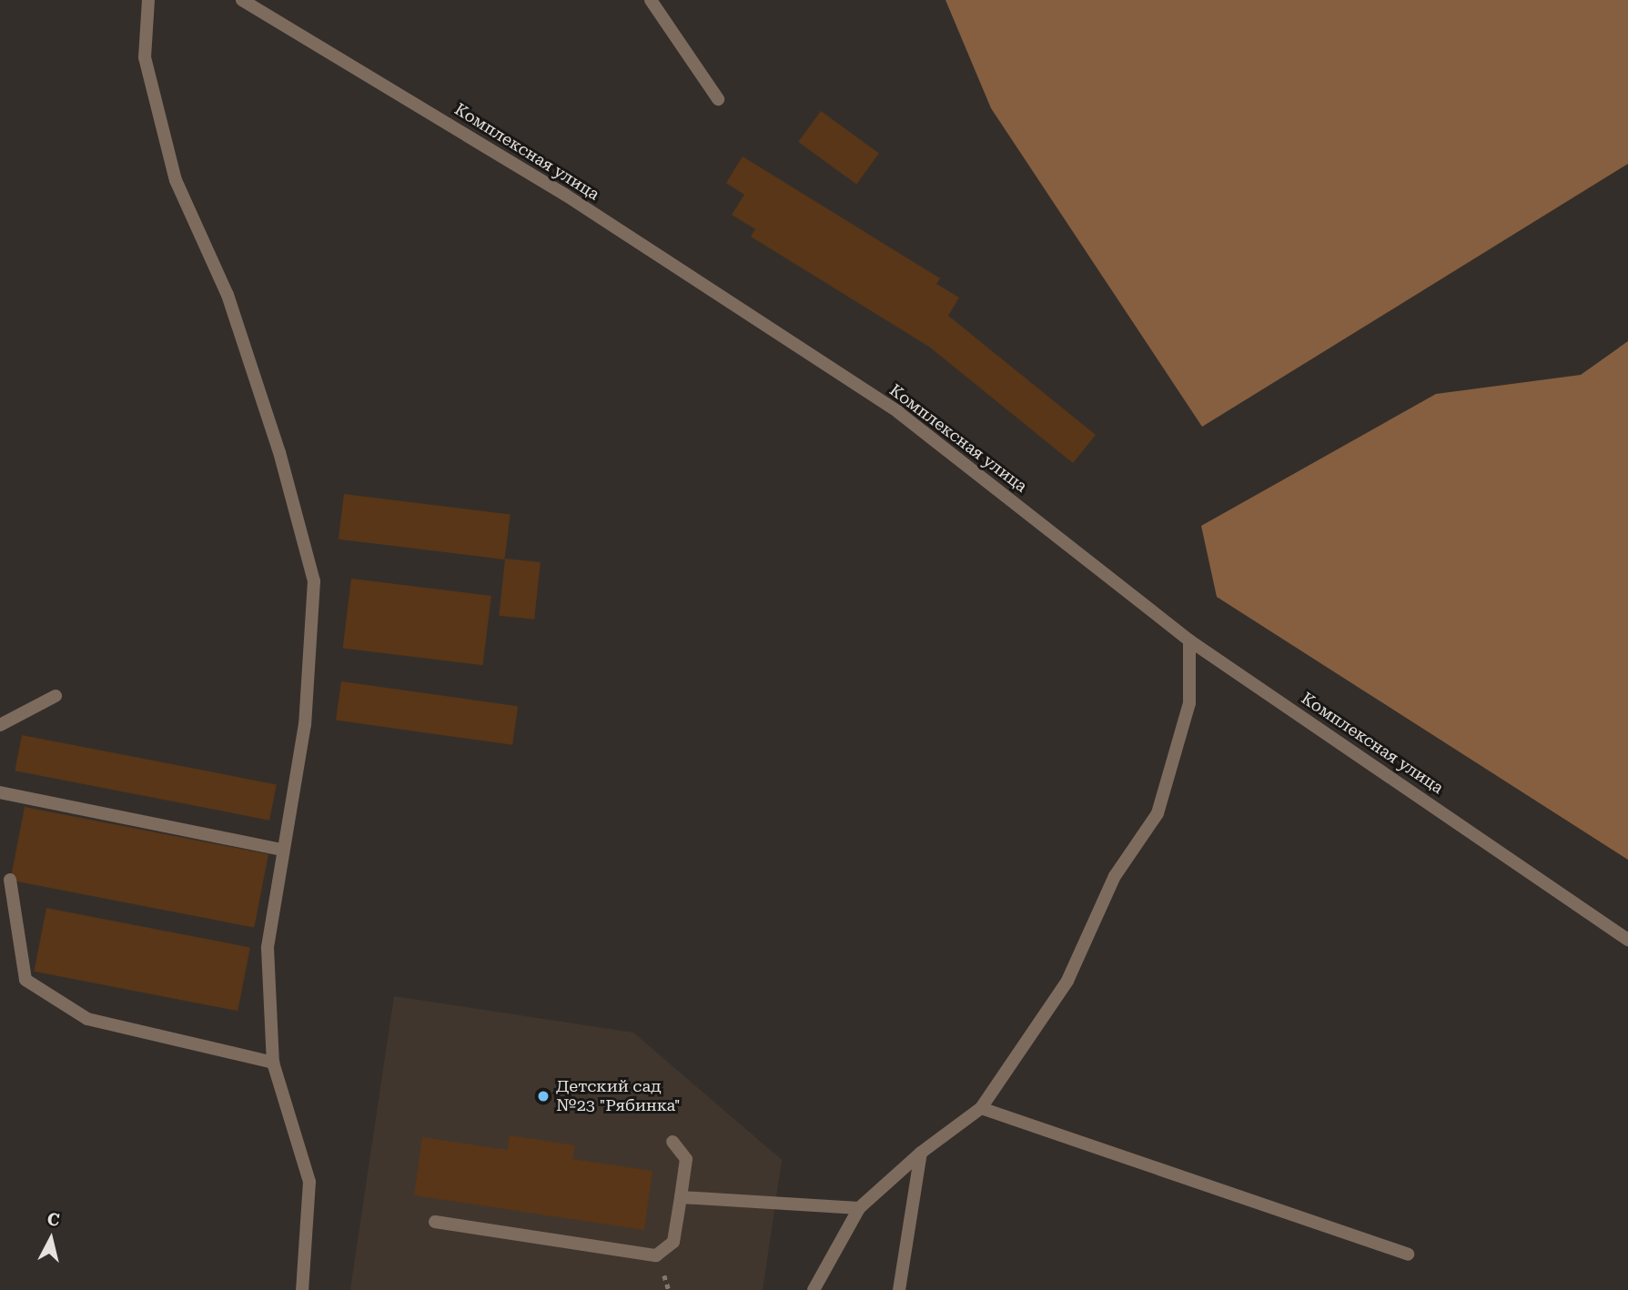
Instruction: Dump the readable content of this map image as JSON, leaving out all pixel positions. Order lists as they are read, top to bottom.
{
  "streets": {
    "street": ["Комплексная улица"]
  },
  "places": ["Детский сад №23 \"Рябинка\""],
  "north": "top"
}
